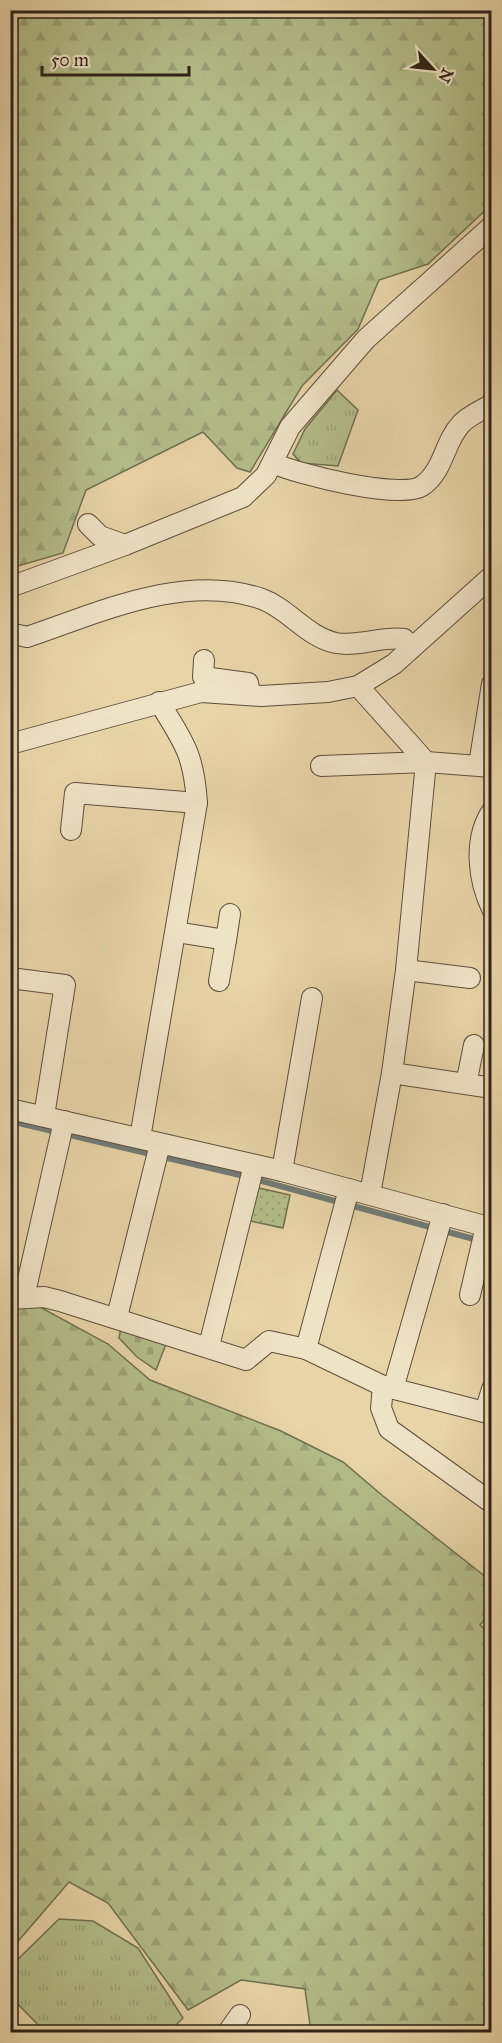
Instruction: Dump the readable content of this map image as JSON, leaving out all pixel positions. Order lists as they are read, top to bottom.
{
  "scale_bar": "50 m",
  "north": "bottom right"
}
